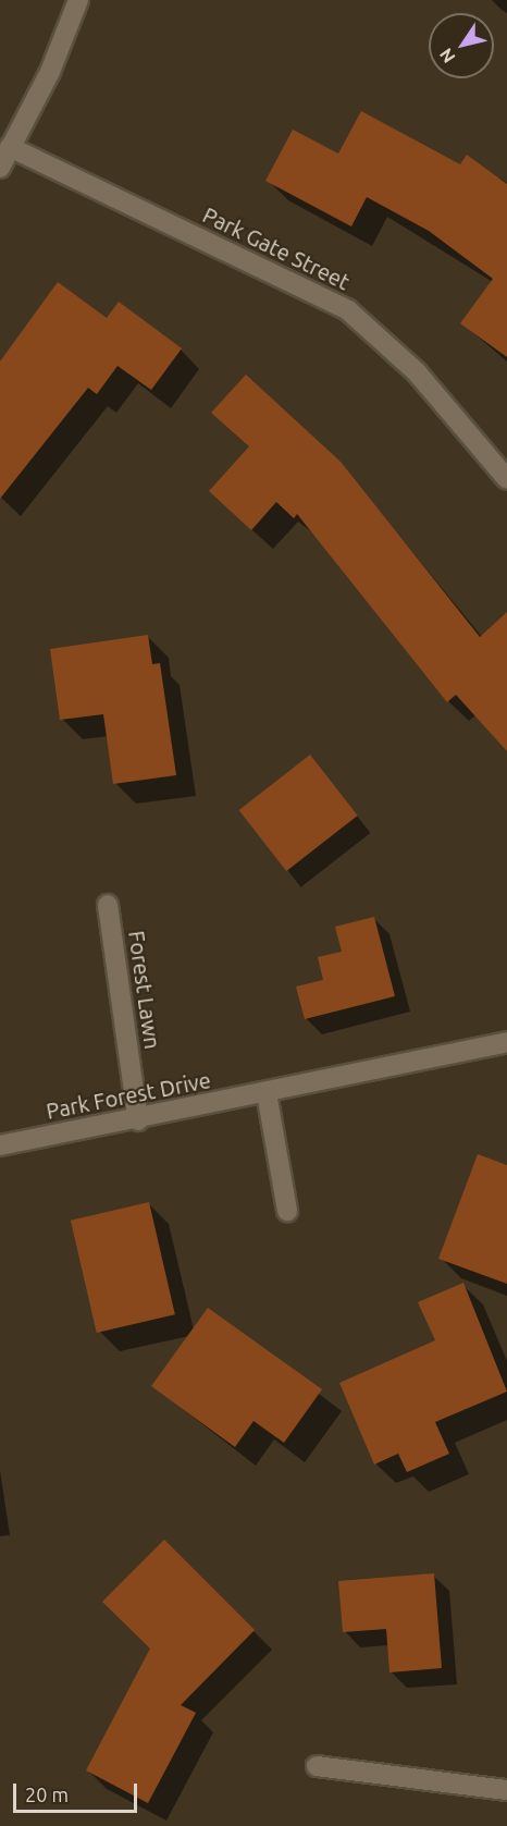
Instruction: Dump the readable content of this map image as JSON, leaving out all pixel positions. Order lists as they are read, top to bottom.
{
  "streets": {
    "street": ["Park Gate Street", "Forest Lawn", "Park Forest Drive"]
  },
  "crossings": [
    ["Forest Lawn", "Park Forest Drive"]
  ],
  "scale_bar": "20 m",
  "north": "bottom left"
}
